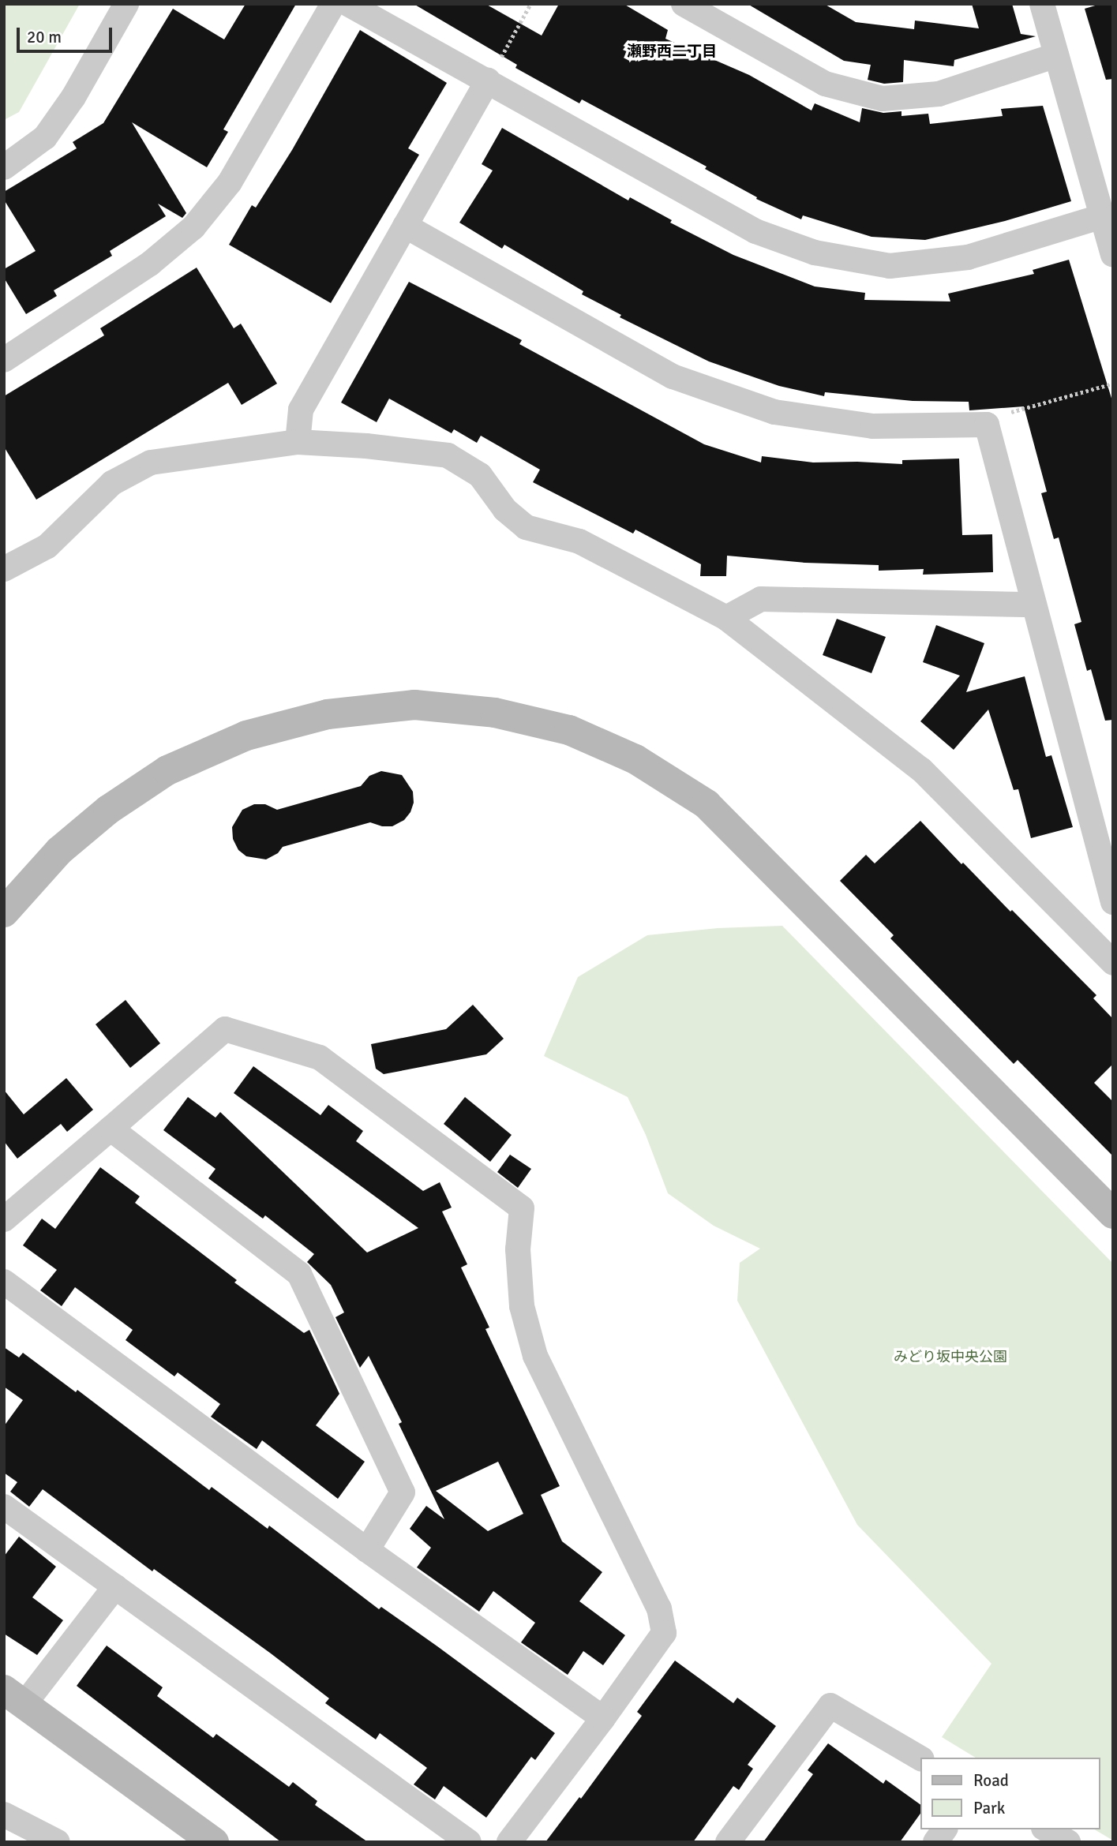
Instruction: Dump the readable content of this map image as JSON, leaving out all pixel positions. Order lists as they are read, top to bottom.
{
  "districts": ["瀬野西二丁目"],
  "parks": ["みどり坂中央公園"],
  "legend": ["Road", "Park"],
  "scale_bar": "20 m"
}
